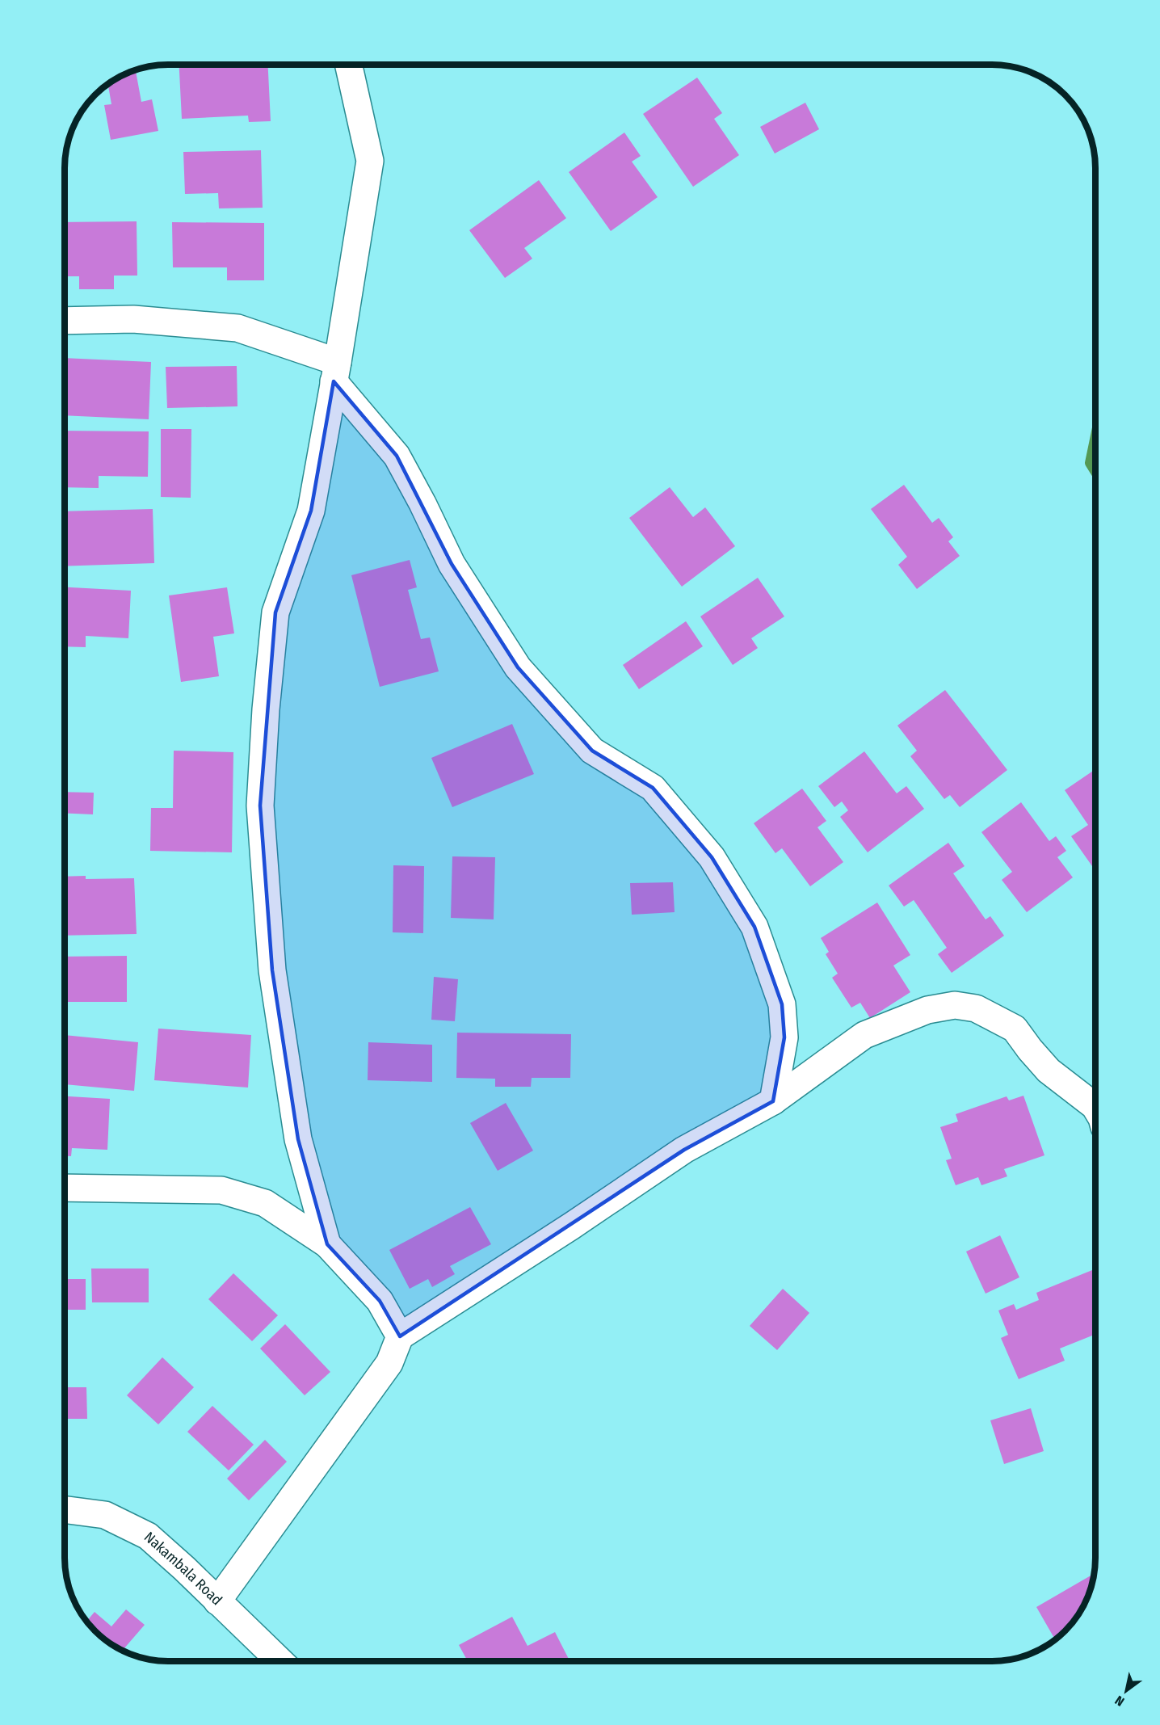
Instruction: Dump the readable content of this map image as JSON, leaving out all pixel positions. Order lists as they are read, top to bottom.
{
  "streets": {
    "street": ["Nakambala Road"]
  },
  "north": "bottom left"
}
